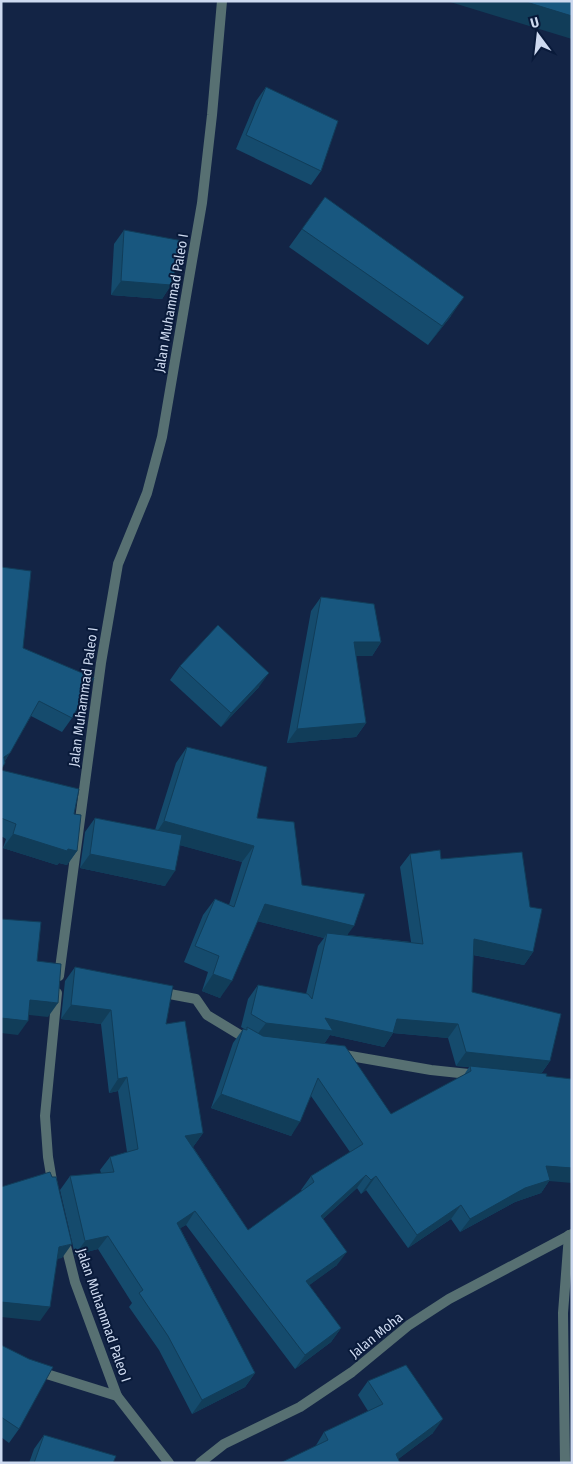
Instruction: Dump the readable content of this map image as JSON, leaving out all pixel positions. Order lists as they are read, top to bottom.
{
  "streets": {
    "street": ["Jalan Muhammad Paleo I", "Jalan Moha"]
  },
  "north": "top"
}
